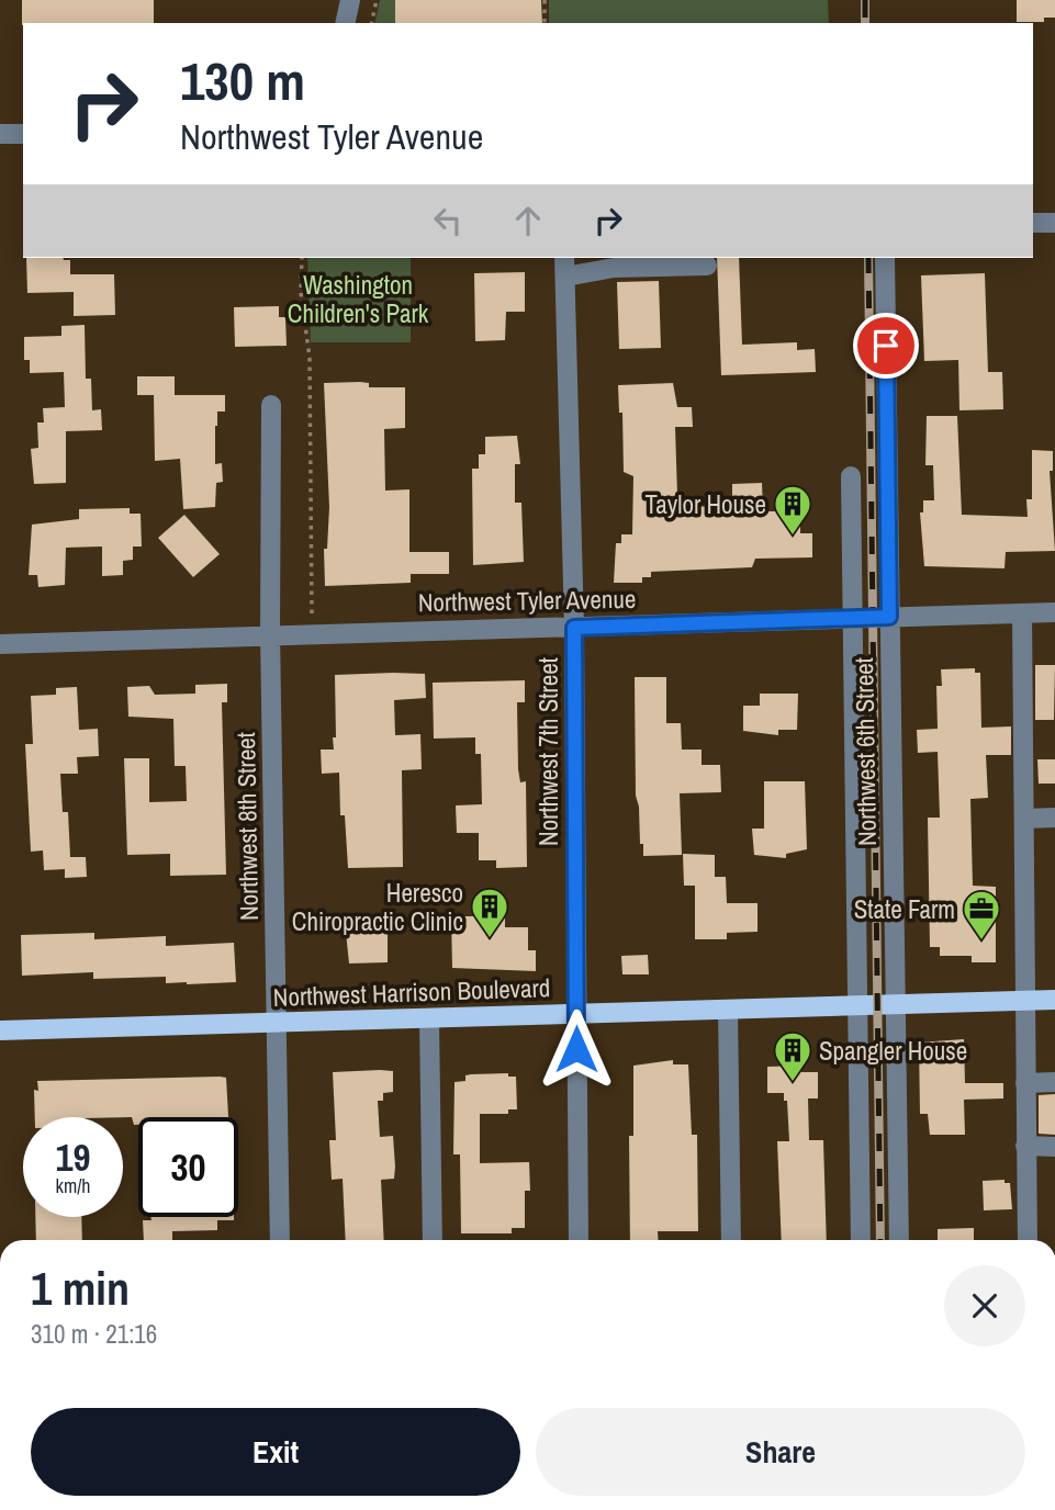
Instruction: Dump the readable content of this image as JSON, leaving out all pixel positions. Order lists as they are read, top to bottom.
{
  "streets": {
    "main road": ["Northwest Harrison Boulevard"],
    "street": [
      "Northwest Tyler Avenue",
      "Northwest 7th Street",
      "Northwest 6th Street",
      "Northwest 8th Street"
    ]
  },
  "crossings": [
    ["Northwest Tyler Avenue", "Northwest 7th Street"],
    ["Northwest Tyler Avenue", "Northwest 6th Street"],
    ["Northwest Tyler Avenue", "Northwest 8th Street"],
    ["Northwest 7th Street", "Northwest Harrison Boulevard"],
    ["Northwest 6th Street", "Northwest Harrison Boulevard"],
    ["Northwest 8th Street", "Northwest Harrison Boulevard"]
  ],
  "parks": ["Washington Children's Park"],
  "places": {
    "building": ["Taylor House", "Heresco Chiropractic Clinic", "Spangler House"],
    "office": ["State Farm"]
  },
  "page": {
    "turn": ["130 m", "Northwest Tyler Avenue"],
    "speed": "19 km/h",
    "limit": "30",
    "heading": ["1 min", "310 m · 21:16"],
    "buttons": ["Exit", "Share"]
  }
}
